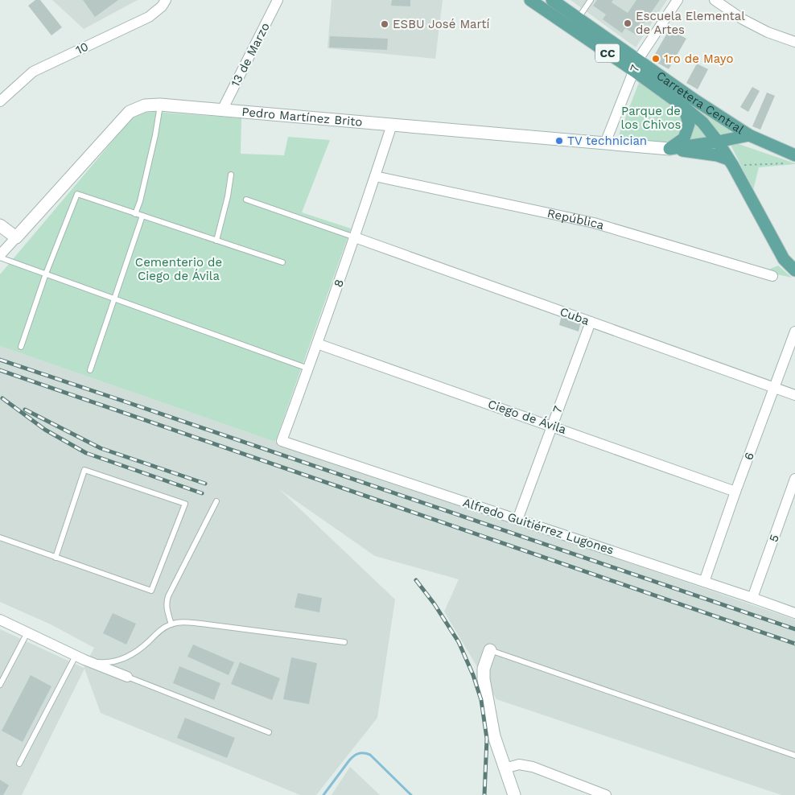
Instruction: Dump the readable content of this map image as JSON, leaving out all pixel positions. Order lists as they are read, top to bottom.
{
  "streets": {
    "main road": ["CC", "Carretera Central"],
    "street": [
      "10",
      "13 de Marzo",
      "7",
      "Pedro Martínez Brito",
      "República",
      "8",
      "Cuba",
      "Ciego de Ávila",
      "6",
      "Alfredo Guitiérrez Lugones",
      "5"
    ]
  },
  "crossings": [
    ["CC", "Carretera Central"],
    ["13 de Marzo", "Pedro Martínez Brito"],
    ["7", "Carretera Central"],
    ["7", "Pedro Martínez Brito"],
    ["7", "Cuba"],
    ["7", "Ciego de Ávila"],
    ["7", "Alfredo Guitiérrez Lugones"],
    ["Pedro Martínez Brito", "8"],
    ["República", "8"],
    ["8", "Cuba"],
    ["8", "Ciego de Ávila"],
    ["8", "Alfredo Guitiérrez Lugones"],
    ["Cuba", "6"],
    ["Ciego de Ávila", "6"],
    ["6", "Alfredo Guitiérrez Lugones"],
    ["Alfredo Guitiérrez Lugones", "5"]
  ],
  "parks": ["Parque de los Chivos", "Cementerio de Ciego de Ávila"],
  "places": [
    "Escuela Elemental de Artes",
    "ESBU José Martí",
    "1ro de Mayo",
    "TV technician"
  ]
}
